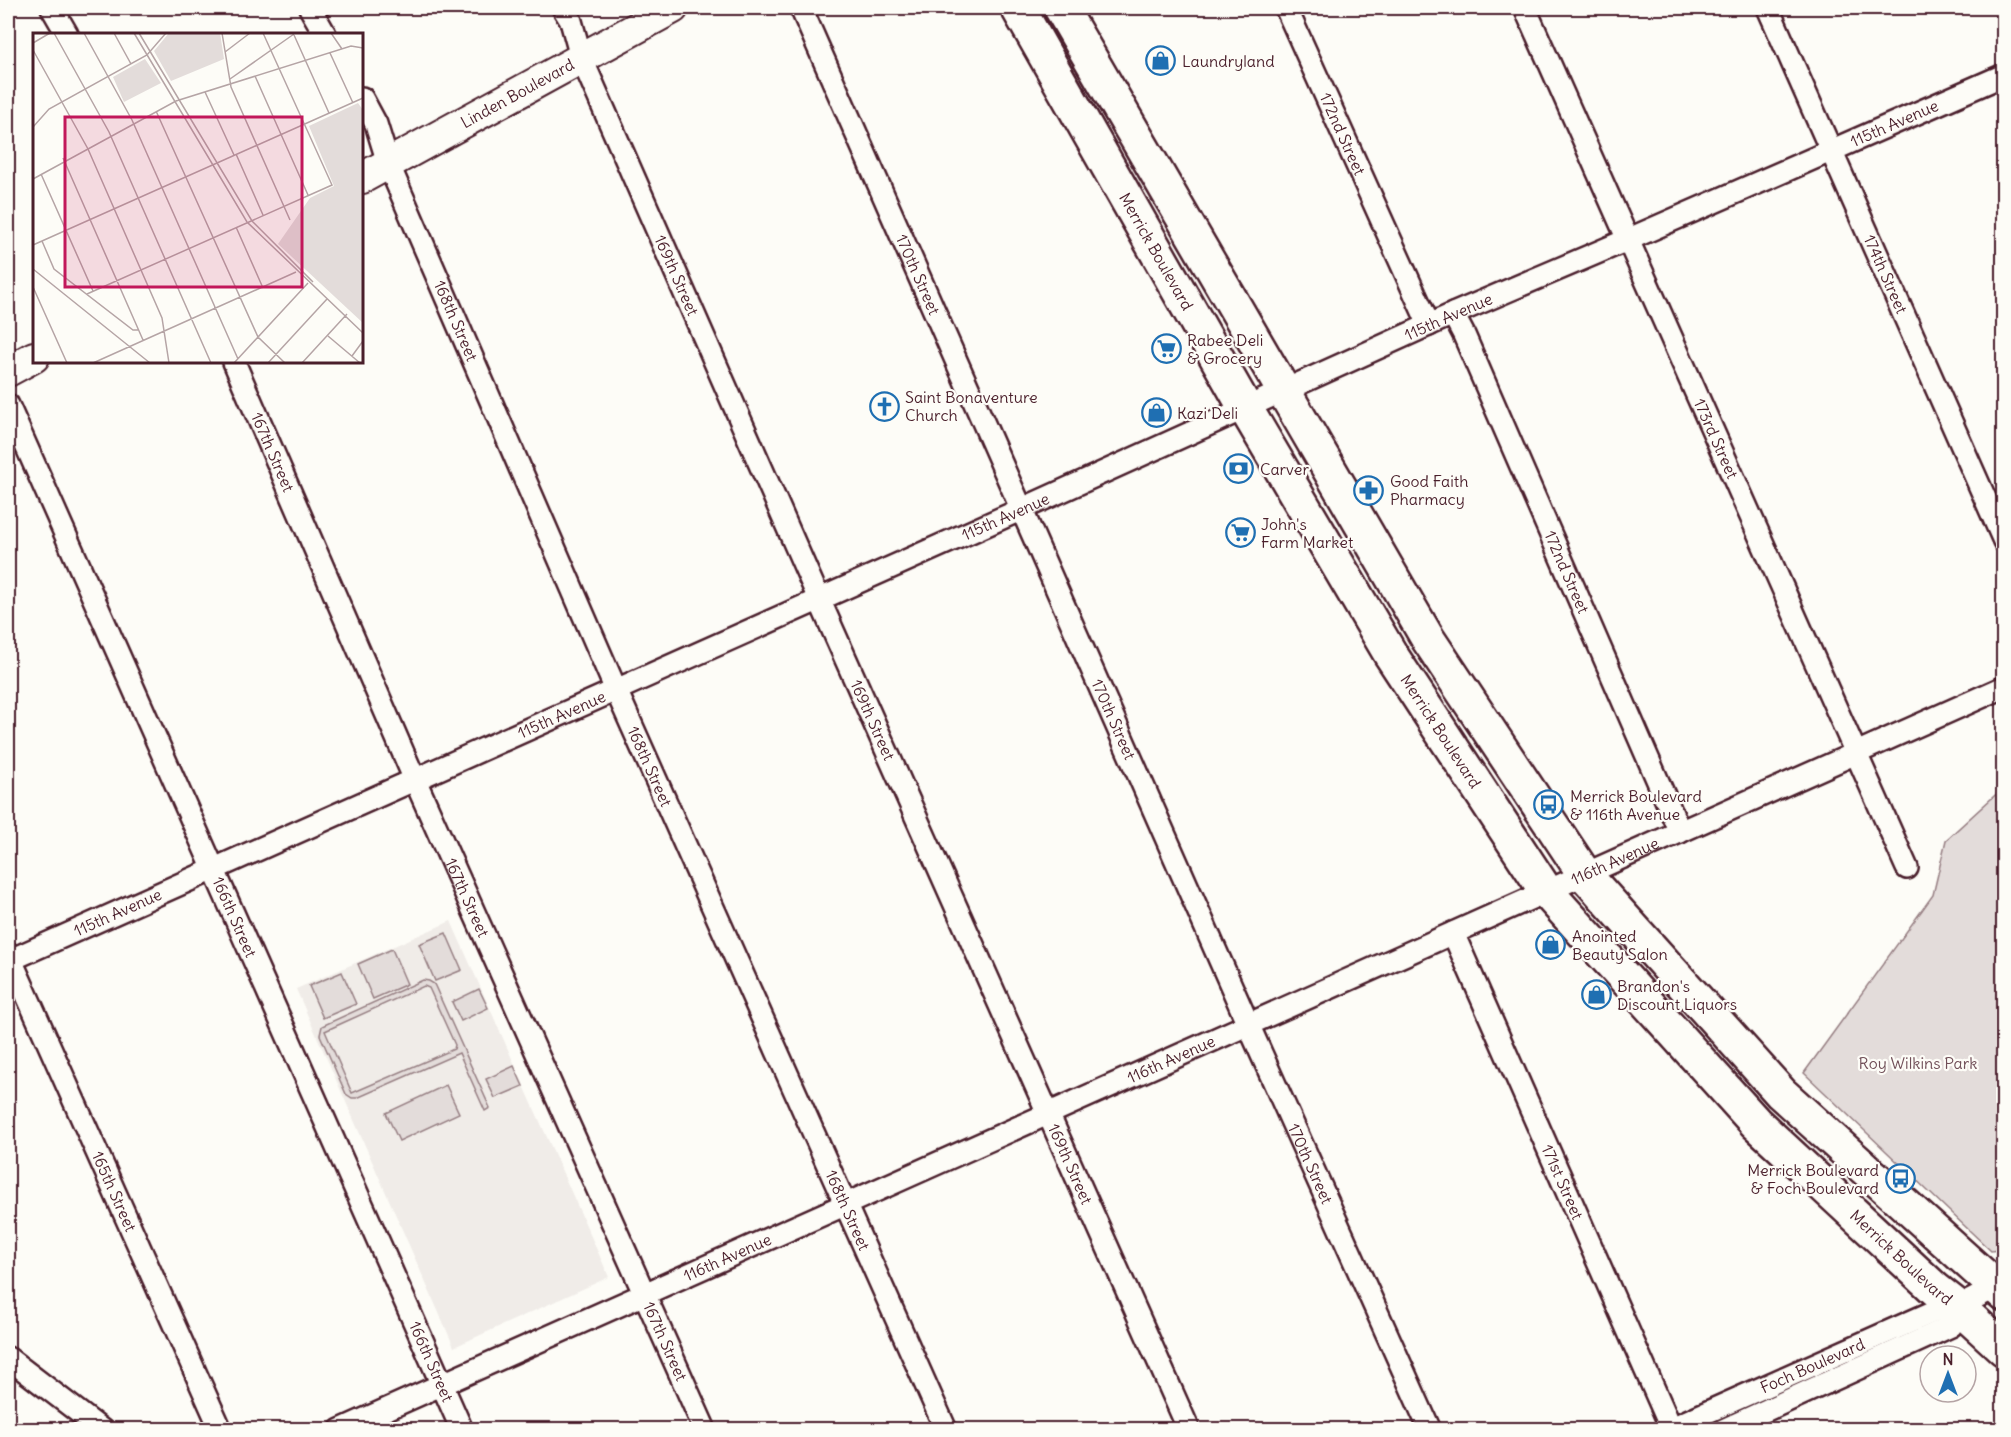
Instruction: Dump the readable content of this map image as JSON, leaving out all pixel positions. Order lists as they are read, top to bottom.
{
  "streets": {
    "main road": ["Linden Boulevard", "Merrick Boulevard"],
    "street": [
      "115th Avenue",
      "172nd Street",
      "170th Street",
      "174th Street",
      "169th Street",
      "168th Street",
      "173rd Street",
      "167th Street",
      "116th Avenue",
      "166th Street",
      "171st Street",
      "165th Street",
      "Foch Boulevard"
    ]
  },
  "crossings": [
    ["Linden Boulevard", "169th Street"],
    ["Linden Boulevard", "168th Street"],
    ["115th Avenue", "172nd Street"],
    ["115th Avenue", "Merrick Boulevard"],
    ["115th Avenue", "170th Street"],
    ["115th Avenue", "174th Street"],
    ["115th Avenue", "169th Street"],
    ["115th Avenue", "168th Street"],
    ["115th Avenue", "173rd Street"],
    ["115th Avenue", "167th Street"],
    ["115th Avenue", "166th Street"],
    ["115th Avenue", "165th Street"],
    ["172nd Street", "116th Avenue"],
    ["Merrick Boulevard", "116th Avenue"],
    ["Merrick Boulevard", "Foch Boulevard"],
    ["170th Street", "116th Avenue"],
    ["169th Street", "116th Avenue"],
    ["168th Street", "116th Avenue"],
    ["173rd Street", "116th Avenue"],
    ["167th Street", "116th Avenue"],
    ["116th Avenue", "166th Street"],
    ["116th Avenue", "171st Street"],
    ["171st Street", "Foch Boulevard"]
  ],
  "parks": ["Roy Wilkins Park"],
  "places": {
    "shop": [
      "Laundryland",
      "Kazi Deli",
      "Anointed Beauty Salon",
      "Brandon's Discount Liquors"
    ],
    "supermarket": ["Rabee Deli & Grocery", "John's Farm Market"],
    "church": ["Saint Bonaventure Church"],
    "bank": ["Carver"],
    "pharmacy": ["Good Faith Pharmacy"],
    "bus stop": ["Merrick Boulevard & 116th Avenue", "Merrick Boulevard & Foch Boulevard"]
  },
  "north": "top"
}
